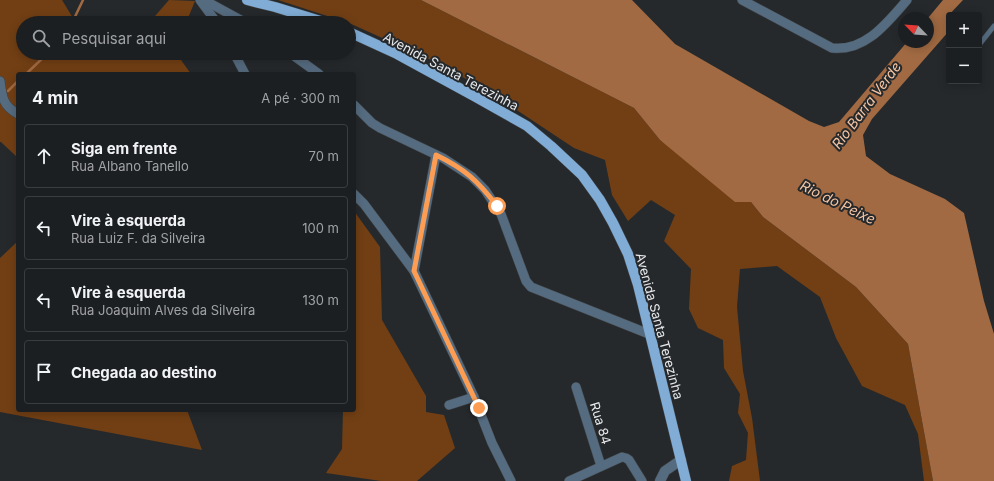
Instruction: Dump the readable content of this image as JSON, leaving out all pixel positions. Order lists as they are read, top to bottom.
{
  "streets": {
    "main road": ["Avenida Santa Terezinha"],
    "street": ["Rua 84"]
  },
  "water": ["Rio Barra Verde", "Rio do Peixe"],
  "north": "top left",
  "page": {
    "map_buttons": ["+", "−"],
    "search": "Pesquisar aqui",
    "heading": ["4 min", "A pé · 300 m"],
    "list": [
      ["Siga em frente", "Rua Albano Tanello", "70 m"],
      ["Vire à esquerda", "Rua Luiz F. da Silveira", "100 m"],
      ["Vire à esquerda", "Rua Joaquim Alves da Silveira", "130 m"],
      "Chegada ao destino"
    ]
  }
}
